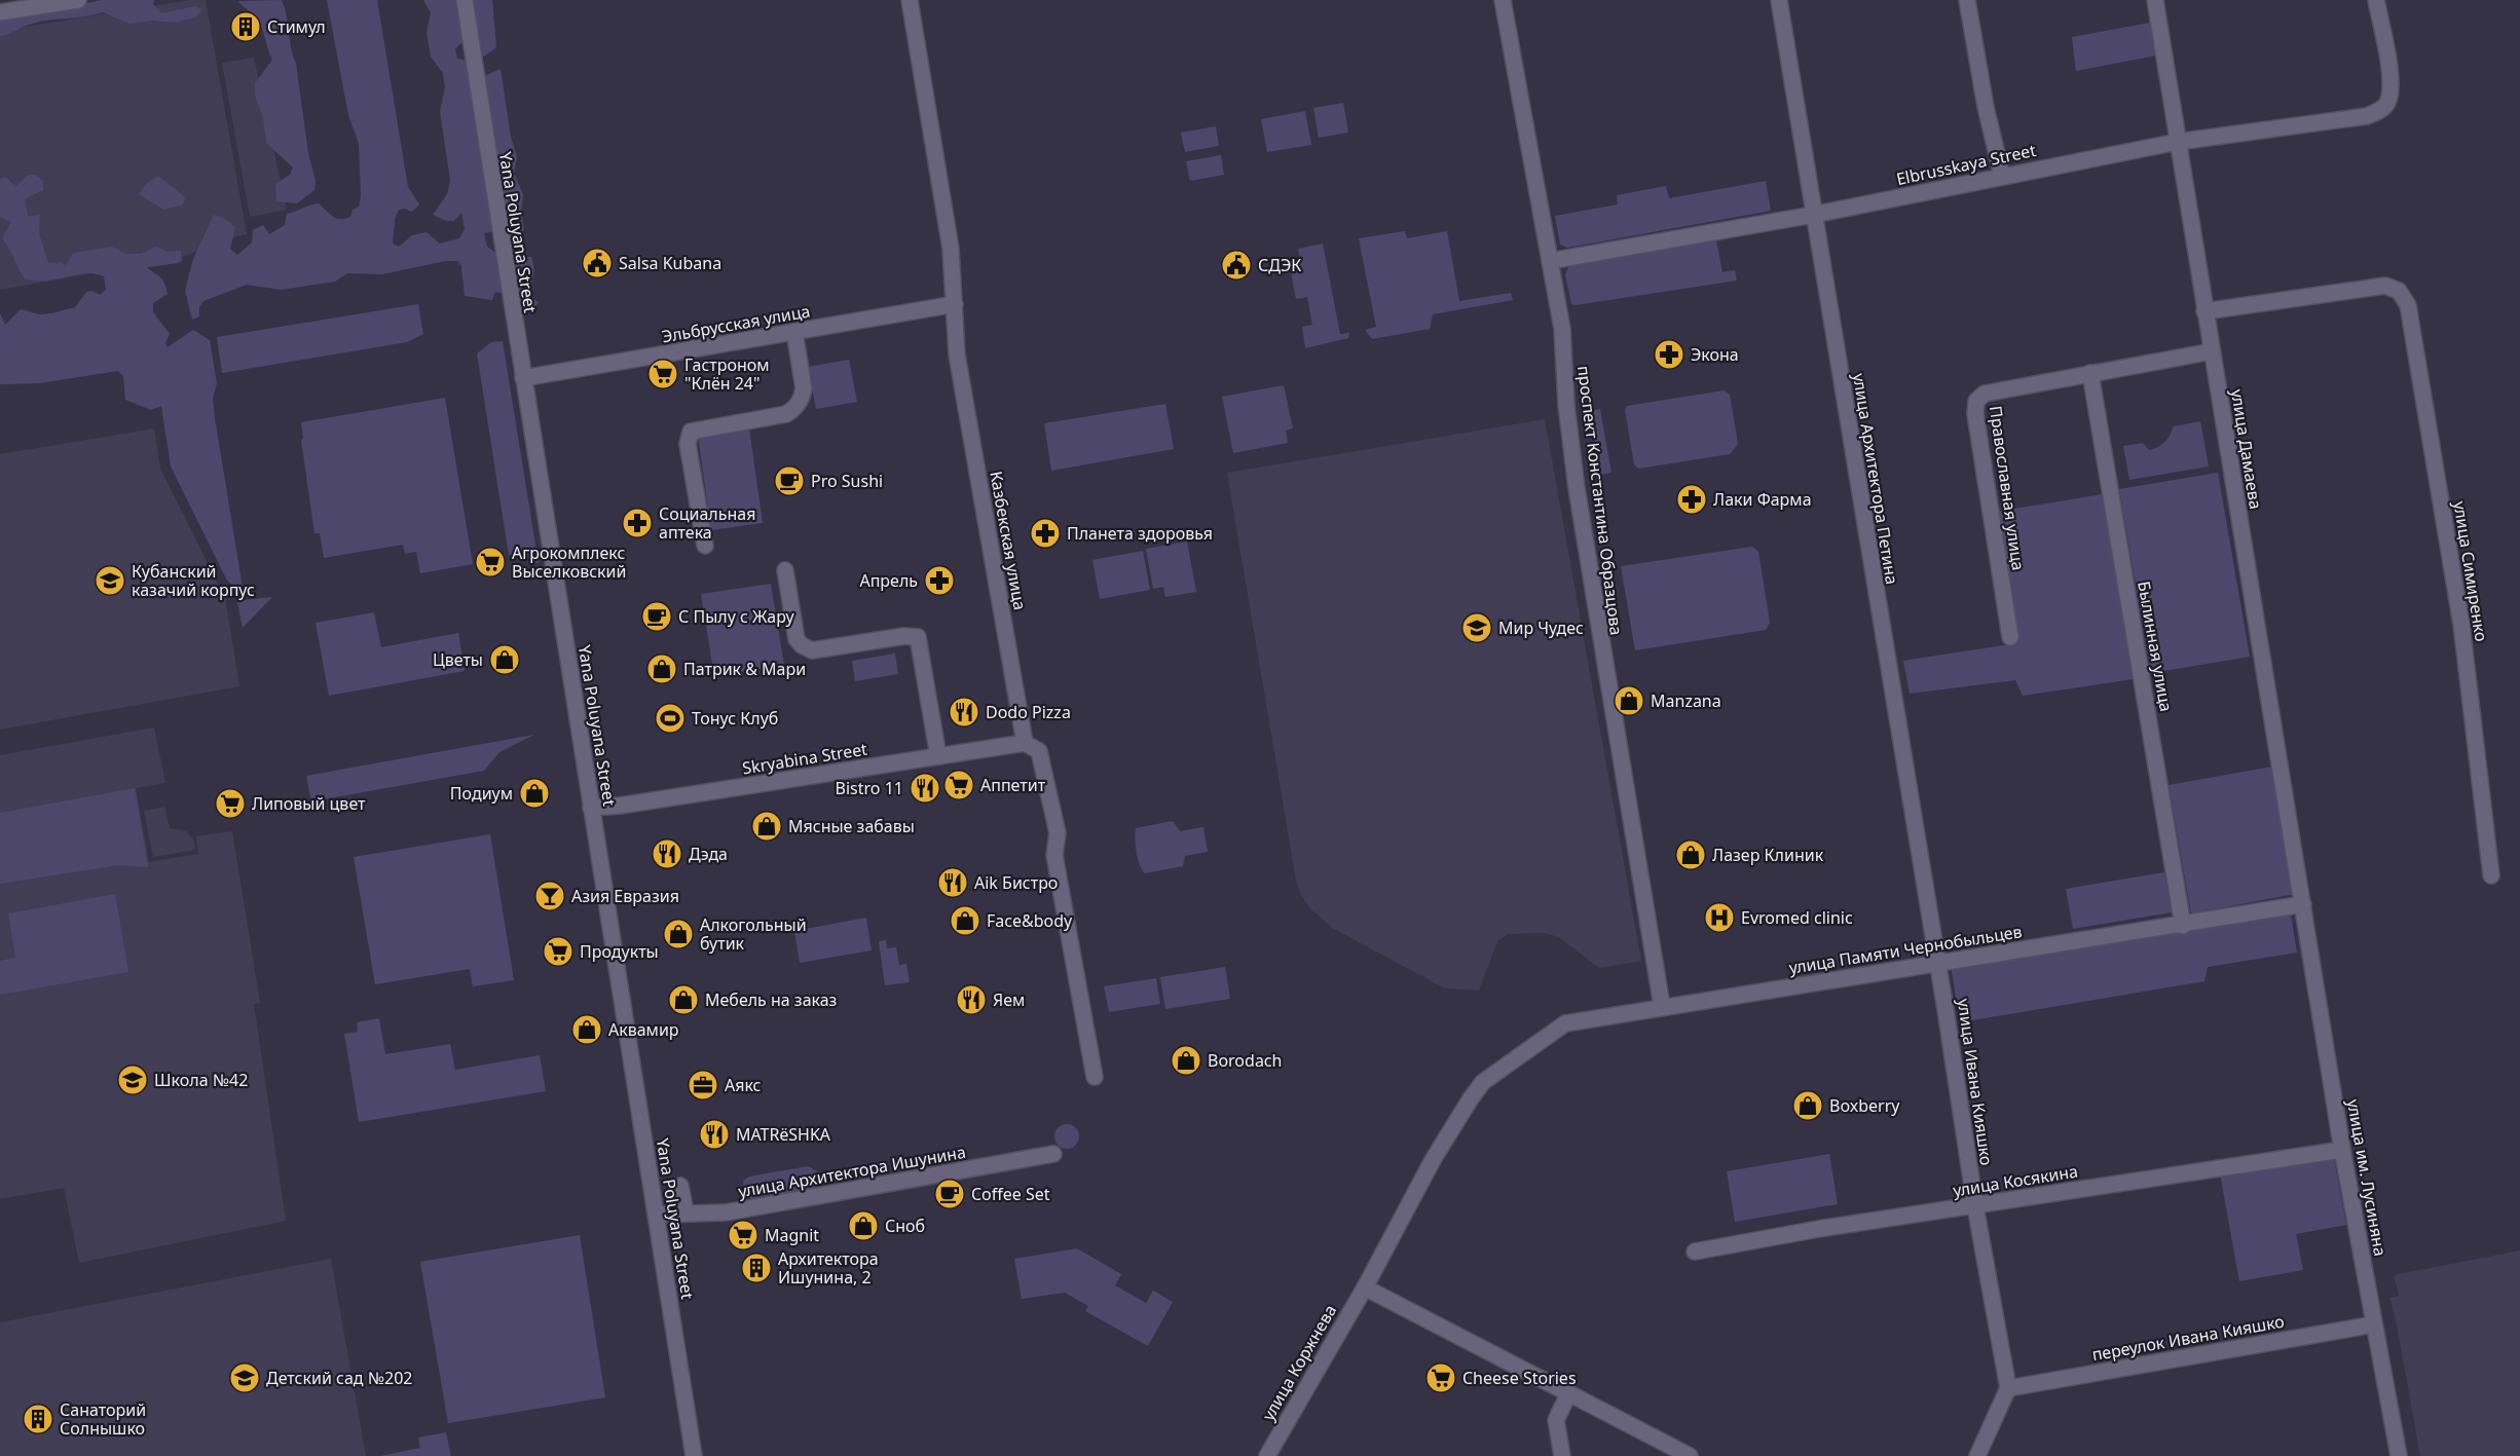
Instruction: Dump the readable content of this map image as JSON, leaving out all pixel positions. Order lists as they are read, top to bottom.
{
  "streets": {
    "street": [
      "Elbrusskaya Street",
      "Yana Poluyana Street",
      "Эльбрусская улица",
      "улица Дамаева",
      "улица Архитектора Петина",
      "Православная улица",
      "проспект Константина Образцова",
      "Казбекская улица",
      "улица Симиренко",
      "Былинная улица",
      "Skryabina Street",
      "улица Памяти Чернобыльцев",
      "улица Ивана Кияшко",
      "улица Архитектора Ишунина",
      "улица им. Лусиняна",
      "улица Косякина",
      "переулок Ивана Кияшко",
      "улица Коржнева"
    ]
  },
  "crossings": [
    ["Elbrusskaya Street", "улица Дамаева"],
    ["Elbrusskaya Street", "улица Архитектора Петина"],
    ["Elbrusskaya Street", "проспект Константина Образцова"],
    ["Yana Poluyana Street", "Эльбрусская улица"],
    ["Yana Poluyana Street", "Skryabina Street"],
    ["Yana Poluyana Street", "улица Архитектора Ишунина"],
    ["Эльбрусская улица", "Казбекская улица"],
    ["улица Дамаева", "Православная улица"],
    ["улица Дамаева", "улица Симиренко"],
    ["улица Дамаева", "улица Памяти Чернобыльцев"],
    ["улица Дамаева", "улица им. Лусиняна"],
    ["улица Архитектора Петина", "улица Памяти Чернобыльцев"],
    ["улица Архитектора Петина", "улица Ивана Кияшко"],
    ["Православная улица", "Былинная улица"],
    ["проспект Константина Образцова", "улица Памяти Чернобыльцев"],
    ["Казбекская улица", "Skryabina Street"],
    ["Былинная улица", "улица Памяти Чернобыльцев"],
    ["улица Памяти Чернобыльцев", "улица Ивана Кияшко"],
    ["улица Памяти Чернобыльцев", "улица им. Лусиняна"],
    ["улица Памяти Чернобыльцев", "улица Коржнева"],
    ["улица Ивана Кияшко", "улица Косякина"],
    ["улица Ивана Кияшко", "переулок Ивана Кияшко"],
    ["улица им. Лусиняна", "улица Косякина"],
    ["улица им. Лусиняна", "переулок Ивана Кияшко"]
  ],
  "places": {
    "building": ["Стимул", "Архитектора Ишунина, 2", "Санаторий Солнышко"],
    "public building": ["Salsa Kubana", "СДЭК"],
    "pharmacy": [
      "Экона",
      "Лаки Фарма",
      "Социальная аптека",
      "Планета здоровья",
      "Апрель"
    ],
    "supermarket": [
      "Гастроном \"Клён 24\"",
      "Агрокомплекс Выселковский",
      "Аппетит",
      "Липовый цвет",
      "Продукты",
      "Magnit",
      "Cheese Stories"
    ],
    "cafe": ["Pro Sushi", "С Пылу с Жару", "Coffee Set"],
    "school or university": [
      "Кубанский казачий корпус",
      "Мир Чудес",
      "Школа №42",
      "Детский сад №202"
    ],
    "shop": [
      "Цветы",
      "Патрик & Мари",
      "Manzana",
      "Подиум",
      "Мясные забавы",
      "Лазер Клиник",
      "Face&body",
      "Алкогольный бутик",
      "Мебель на заказ",
      "Аквамир",
      "Borodach",
      "Boxberry",
      "Сноб"
    ],
    "restaurant": [
      "Dodo Pizza",
      "Bistro 11",
      "Дэда",
      "Aik Бистро",
      "Яем",
      "MATRёSHKA"
    ],
    "sports": ["Тонус Клуб"],
    "bar": ["Азия Евразия"],
    "hospital": ["Evromed clinic"],
    "office": ["Аякс"]
  }
}
